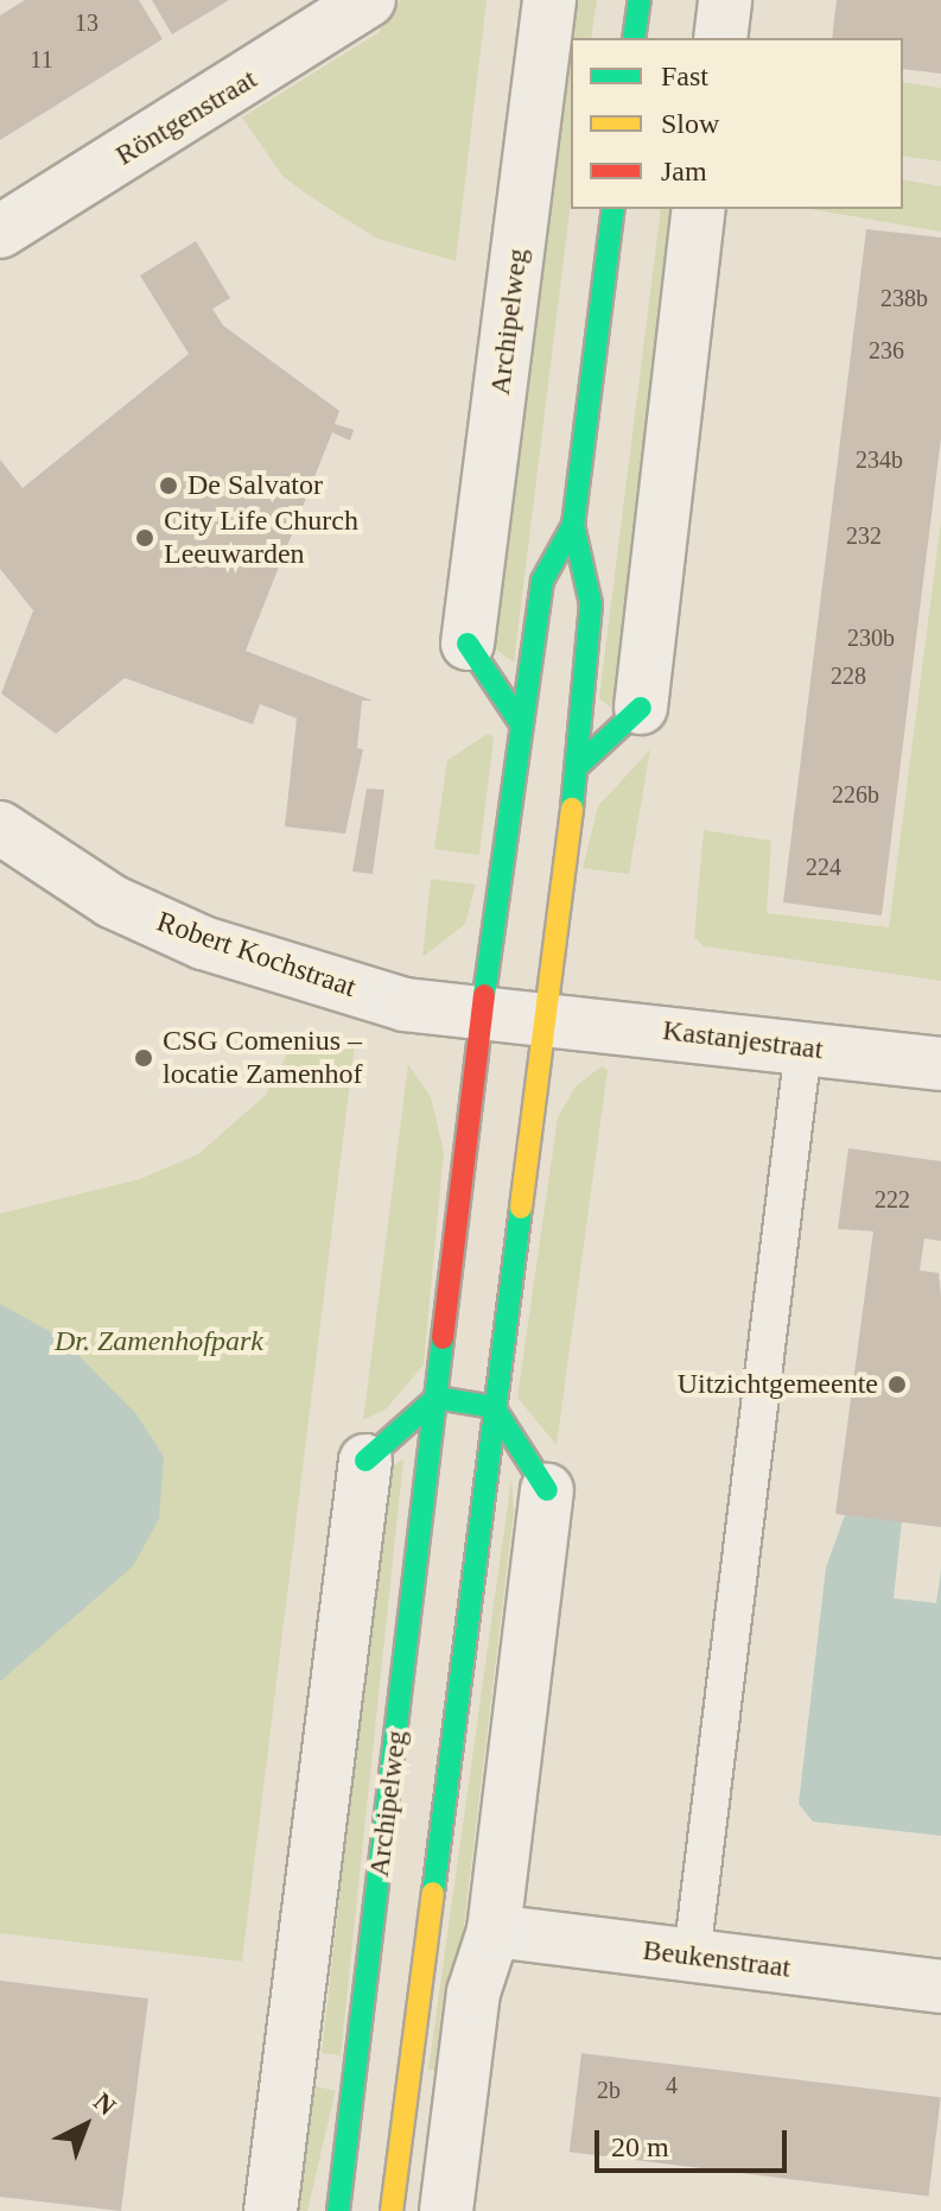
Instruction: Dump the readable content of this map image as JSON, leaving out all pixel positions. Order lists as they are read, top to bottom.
{
  "streets": {
    "main road": ["Archipelweg"],
    "street": [
      "Röntgenstraat",
      "Robert Kochstraat",
      "Kastanjestraat",
      "Beukenstraat"
    ]
  },
  "crossings": [
    ["Archipelweg", "Robert Kochstraat"],
    ["Archipelweg", "Kastanjestraat"]
  ],
  "parks": ["Dr. Zamenhofpark"],
  "places": [
    "De Salvator",
    "City Life Church Leeuwarden",
    "CSG Comenius – locatie Zamenhof",
    "Uitzichtgemeente"
  ],
  "house_numbers": [
    "13",
    "11",
    "238b",
    "236",
    "234b",
    "232",
    "230b",
    "228",
    "226b",
    "224",
    "222",
    "4",
    "2b"
  ],
  "legend": ["Fast", "Slow", "Jam"],
  "scale_bar": "20 m",
  "north": "top right"
}
